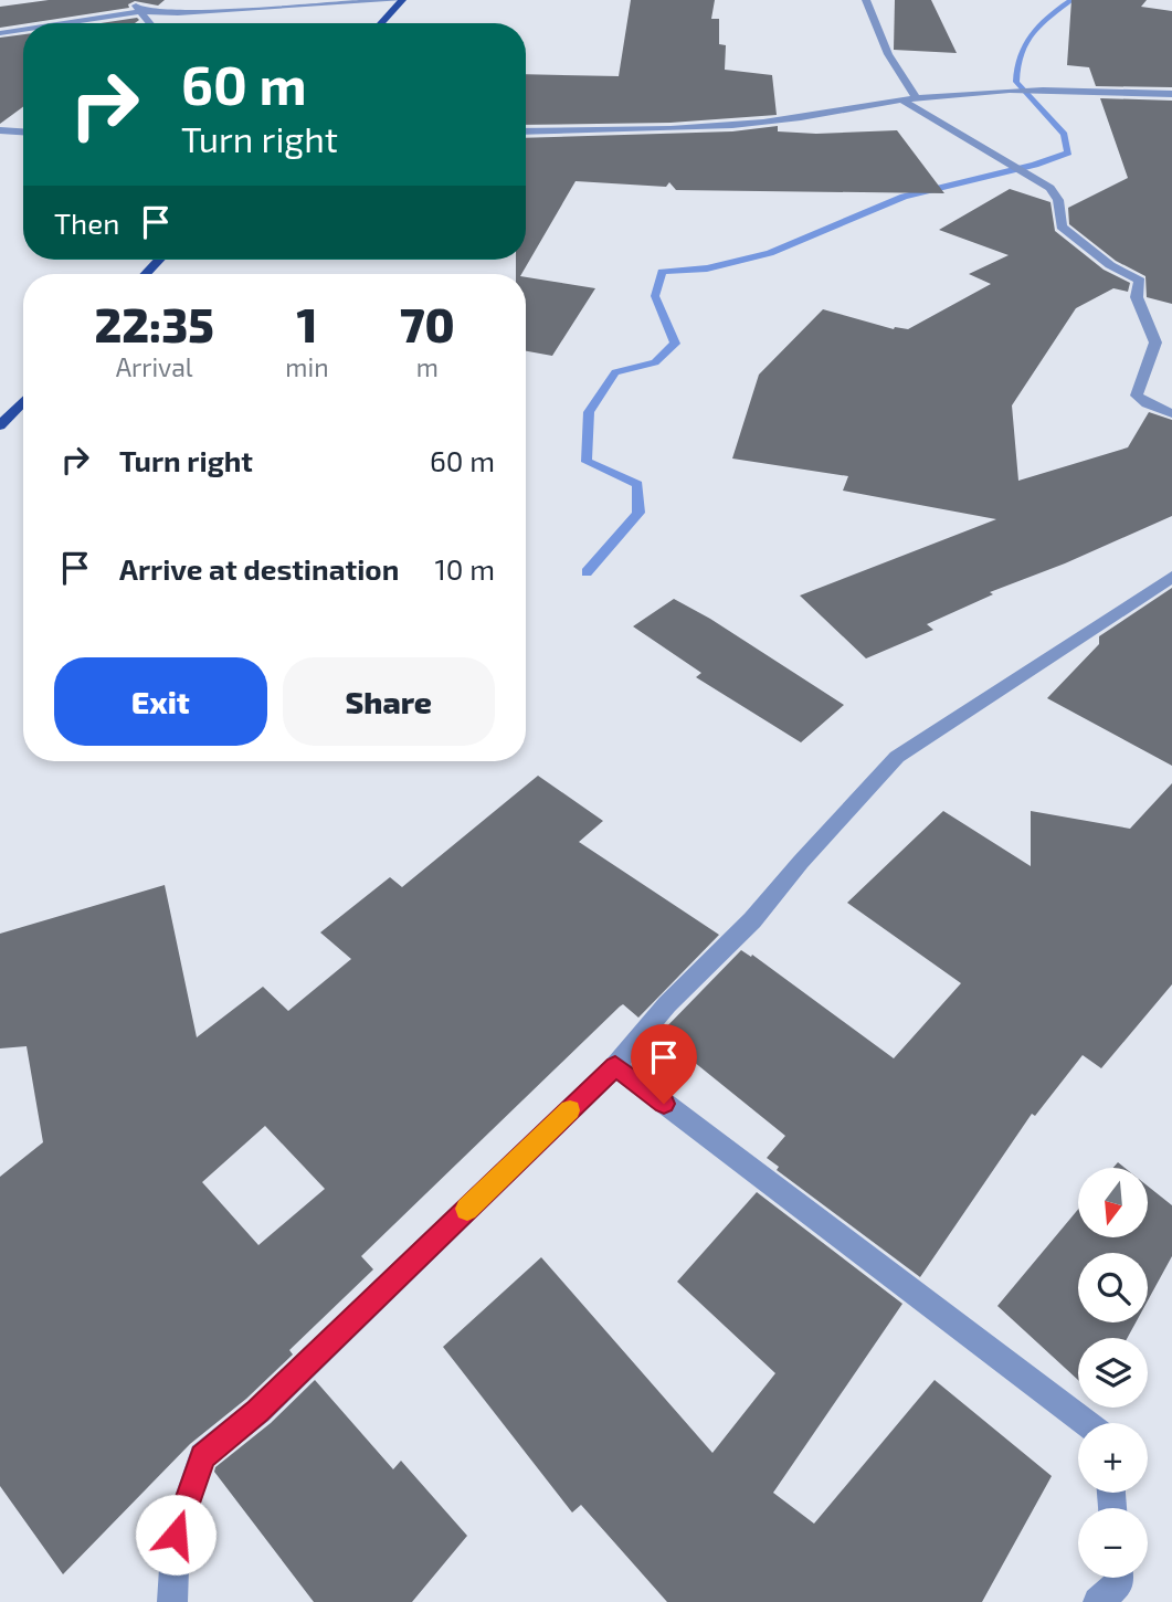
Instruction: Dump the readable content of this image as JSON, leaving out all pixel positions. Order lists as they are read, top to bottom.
{
  "north": "bottom",
  "page": {
    "turn": ["60 m", "Turn right"],
    "then": "Then",
    "eta": [
      "22:35",
      "Arrival",
      "1",
      "min",
      "70",
      "m"
    ],
    "list": [
      {
        "name": "Turn right",
        "value": "60 m"
      },
      {
        "name": "Arrive at destination",
        "value": "10 m"
      }
    ],
    "buttons": ["Exit", "Share"],
    "map_buttons": ["+", "−"]
  }
}
